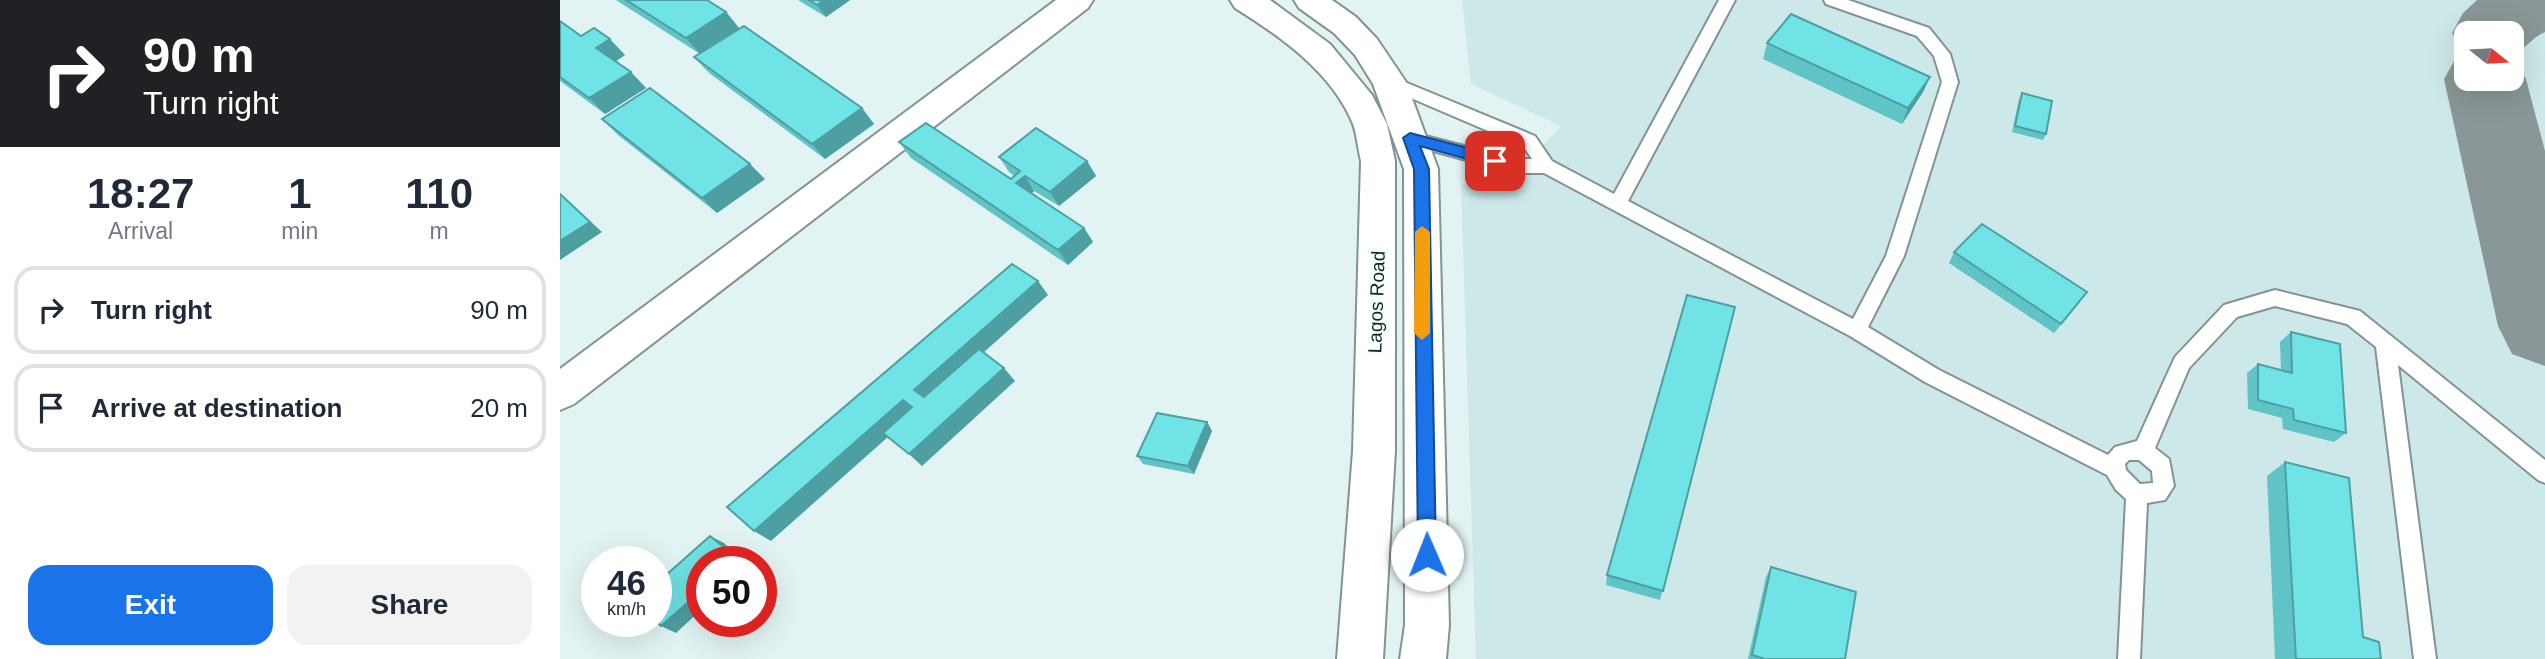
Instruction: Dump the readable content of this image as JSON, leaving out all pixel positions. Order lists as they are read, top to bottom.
{
  "streets": {
    "main road": ["Lagos Road"]
  },
  "north": "right",
  "page": {
    "turn": ["90 m", "Turn right"],
    "eta": [
      "18:27",
      "Arrival",
      "1",
      "min",
      "110",
      "m"
    ],
    "list": [
      {
        "name": "Turn right",
        "value": "90 m"
      },
      {
        "name": "Arrive at destination",
        "value": "20 m"
      }
    ],
    "speed": "46 km/h",
    "limit": "50",
    "buttons": ["Exit", "Share"]
  }
}
